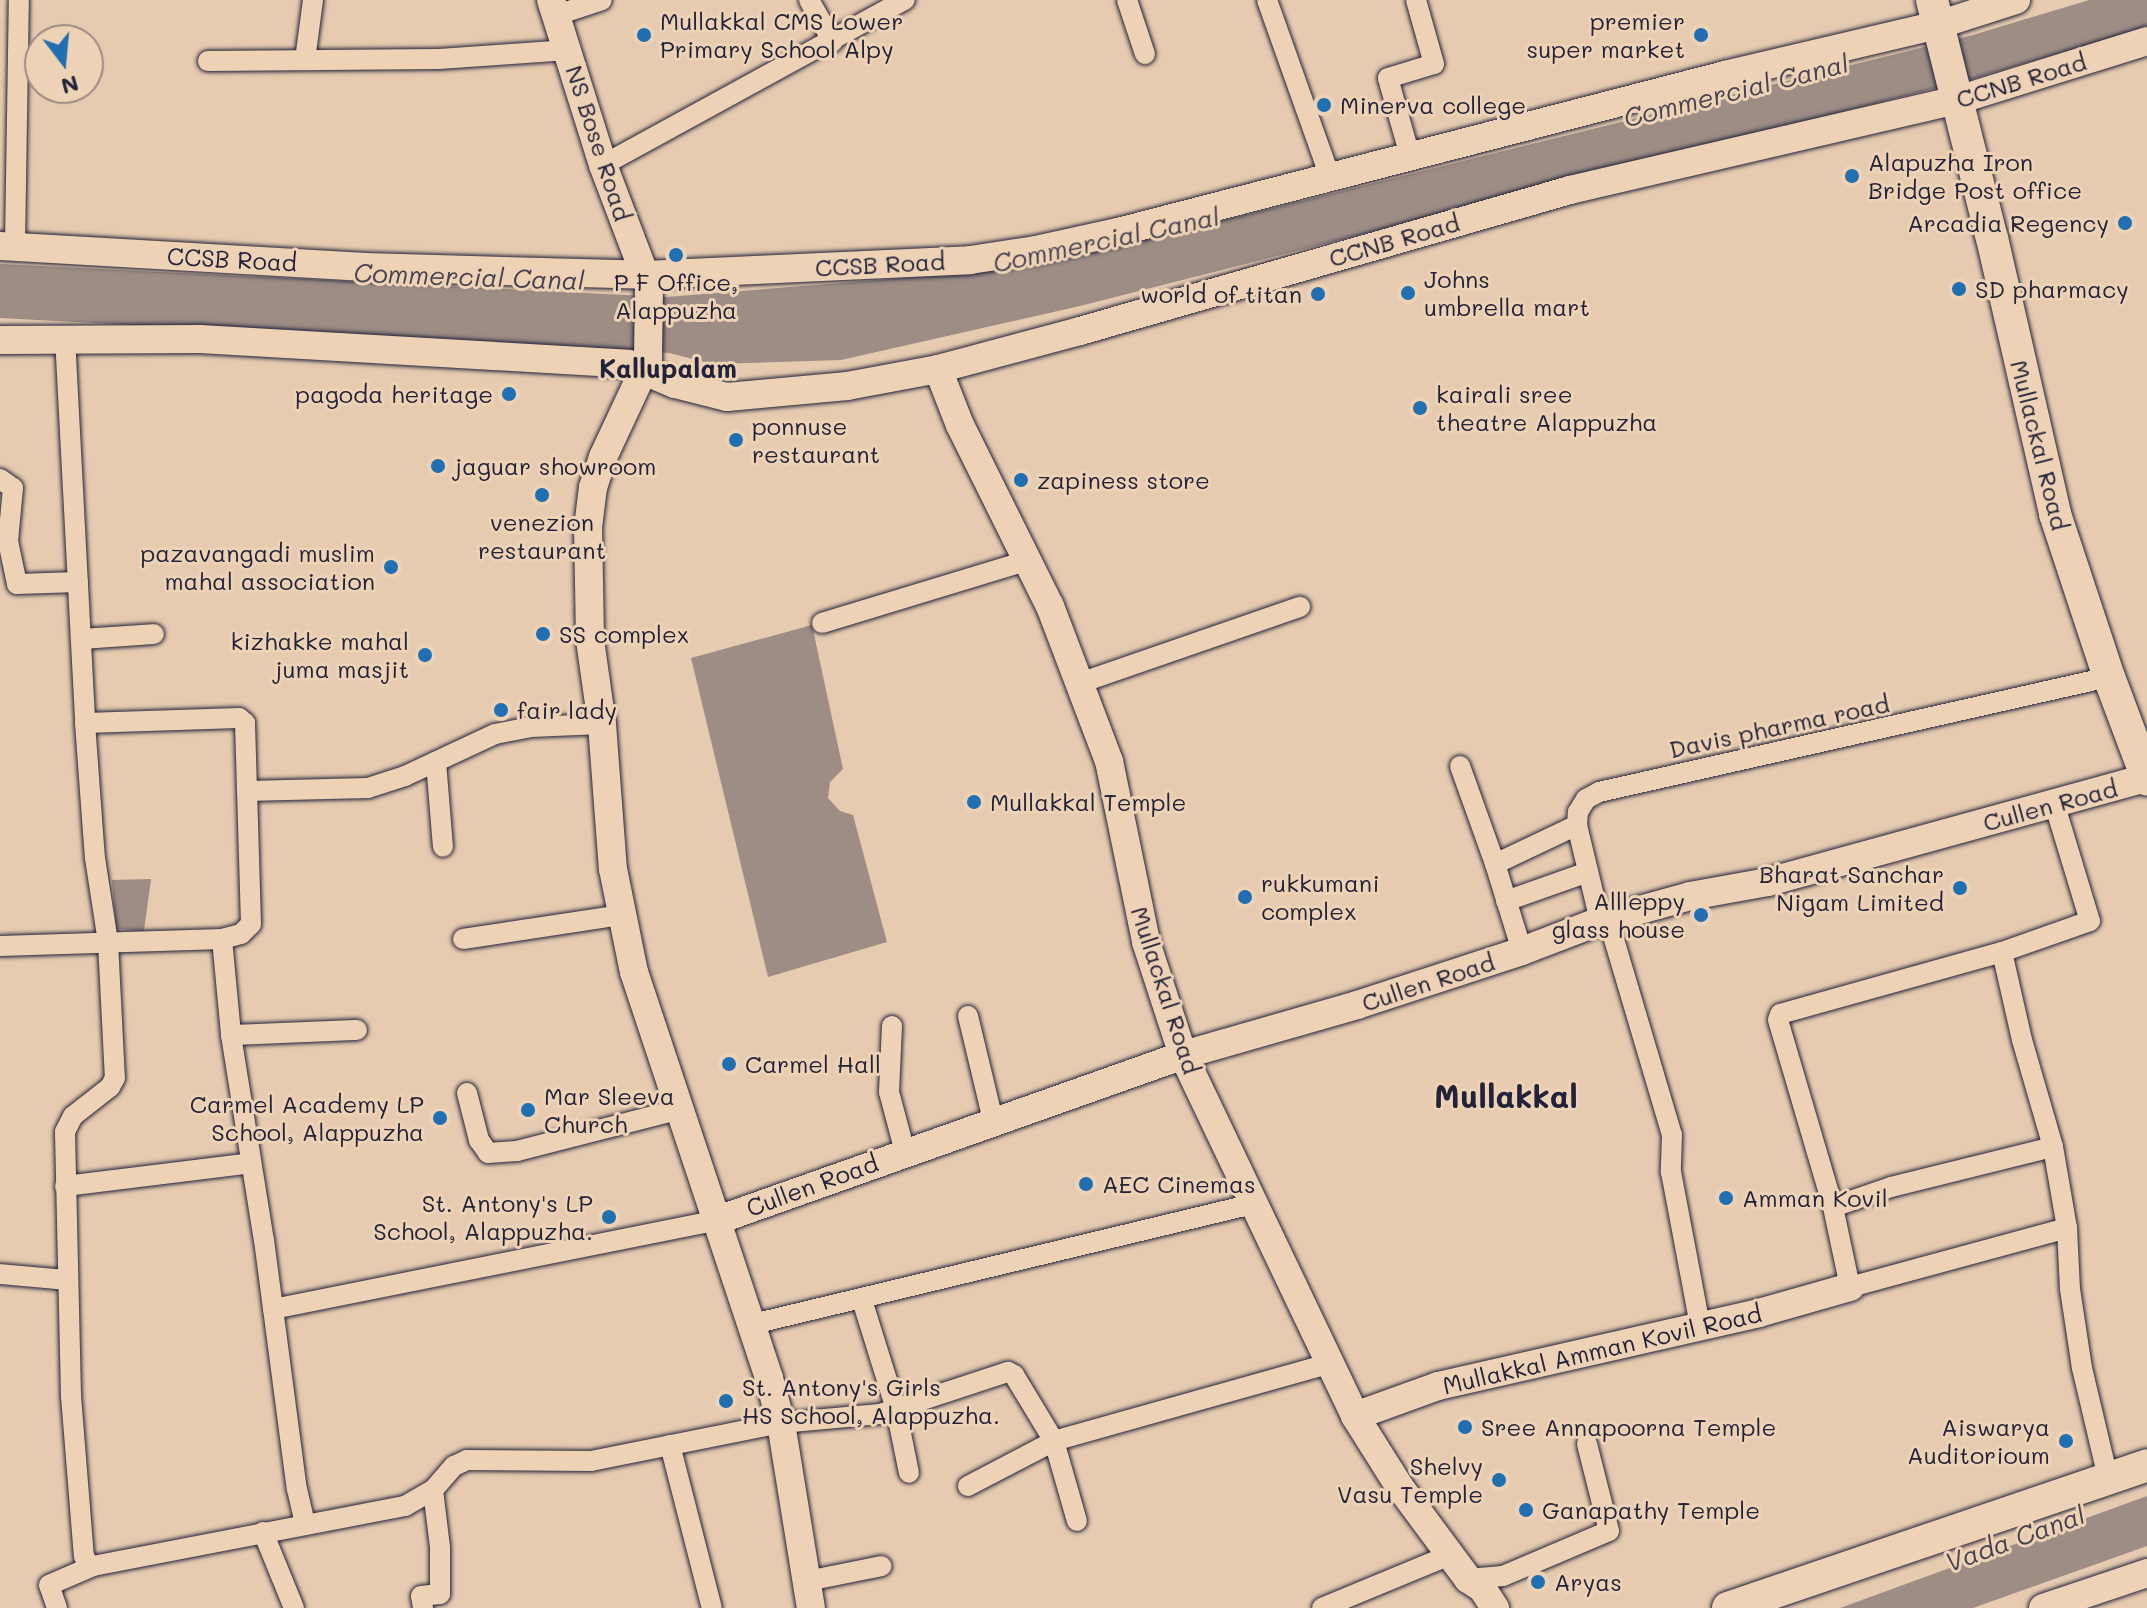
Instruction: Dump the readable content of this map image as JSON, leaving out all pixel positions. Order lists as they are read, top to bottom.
{
  "streets": {
    "main road": [
      "CCNB Road",
      "NS Bose Road",
      "CCSB Road",
      "Mullackal Road",
      "Cullen Road",
      "Mullakkal Amman Kovil Road"
    ],
    "street": ["Davis pharma road"]
  },
  "crossings": [
    ["CCNB Road", "Mullackal Road"],
    ["NS Bose Road", "CCSB Road"],
    ["CCSB Road", "Mullackal Road"],
    ["Mullackal Road", "Davis pharma road"],
    ["Mullackal Road", "Cullen Road"],
    ["Mullackal Road", "Mullakkal Amman Kovil Road"]
  ],
  "districts": ["Kallupalam", "Mullakkal"],
  "water": ["Commercial Canal", "Vada Canal"],
  "places": [
    "Mullakkal CMS Lower Primary School Alpy",
    "premier super market",
    "Minerva college",
    "Alapuzha Iron Bridge Post office",
    "Arcadia Regency",
    "P F Office, Alappuzha",
    "SD pharmacy",
    "Johns umbrella mart",
    "world of titan",
    "pagoda heritage",
    "kairali sree theatre Alappuzha",
    "ponnuse restaurant",
    "jaguar showroom",
    "zapiness store",
    "venezion restaurant",
    "pazavangadi muslim mahal association",
    "SS complex",
    "kizhakke mahal juma masjit",
    "fair lady",
    "Mullakkal Temple",
    "Bharat Sanchar Nigam Limited",
    "rukkumani complex",
    "Allleppy glass house",
    "Carmel Hall",
    "Mar Sleeva Church",
    "Carmel Academy LP School, Alappuzha",
    "AEC Cinemas",
    "Amman Kovil",
    "St. Antony's LP School, Alappuzha.",
    "St. Antony's Girls HS School, Alappuzha.",
    "Sree Annapoorna Temple",
    "Aiswarya Auditorioum",
    "Shelvy Vasu Temple",
    "Ganapathy Temple",
    "Aryas"
  ],
  "north": "bottom"
}
